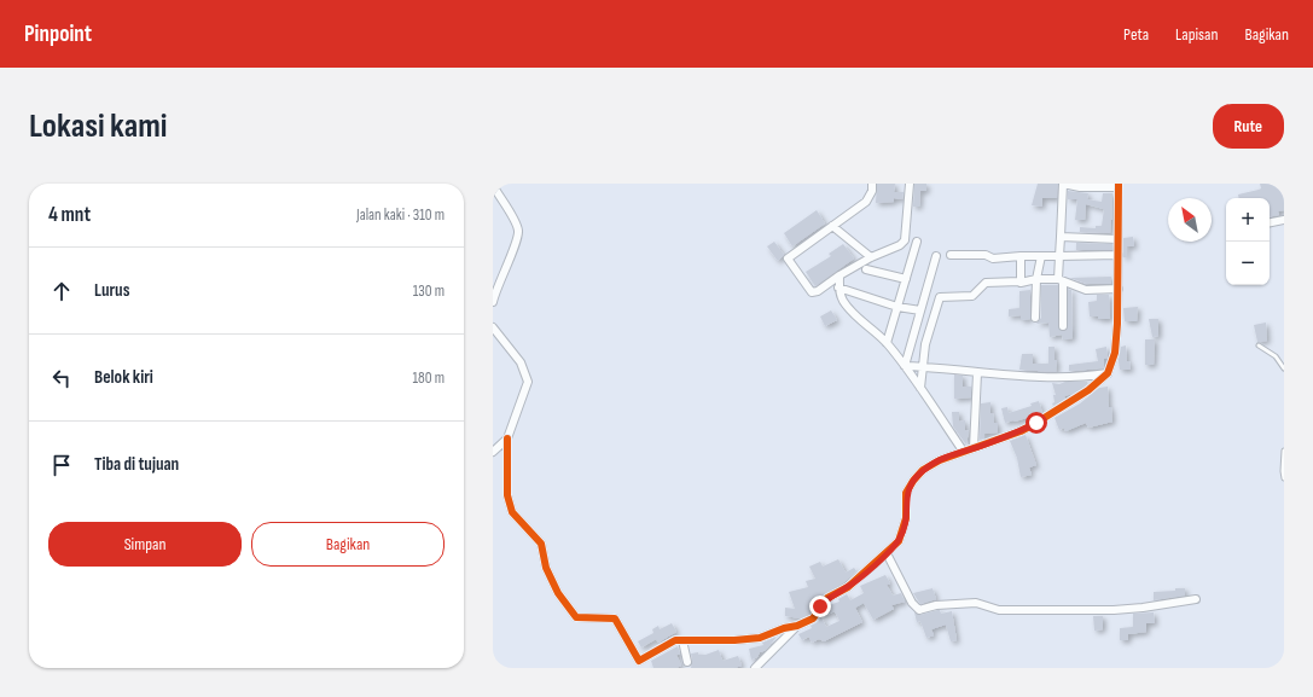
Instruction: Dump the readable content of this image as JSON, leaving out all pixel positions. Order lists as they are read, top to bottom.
{
  "north": "top left",
  "page": {
    "header": "Pinpoint",
    "nav": ["Peta", "Lapisan", "Bagikan"],
    "buttons": [
      "Rute",
      ["Simpan", "Bagikan"]
    ],
    "title": "Lokasi kami",
    "heading": ["4 mnt", "Jalan kaki · 310 m"],
    "map_buttons": ["+", "−"],
    "list": [
      ["Lurus", "130 m"],
      ["Belok kiri", "180 m"],
      "Tiba di tujuan"
    ]
  }
}
